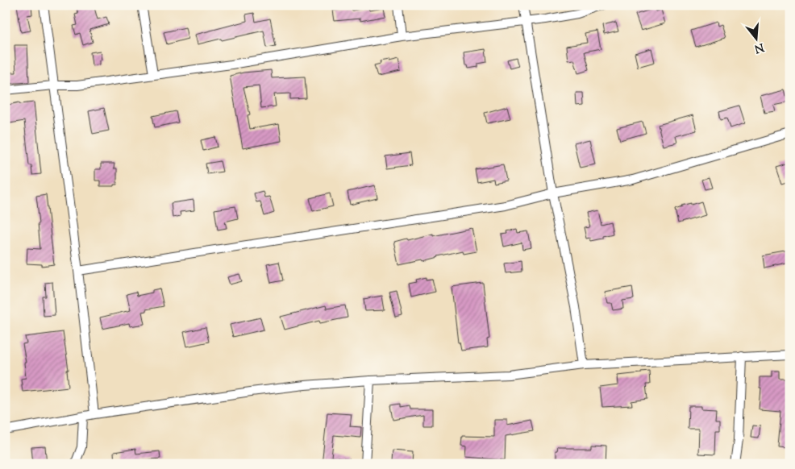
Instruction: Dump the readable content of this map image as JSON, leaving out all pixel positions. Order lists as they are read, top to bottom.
{
  "north": "bottom"
}
